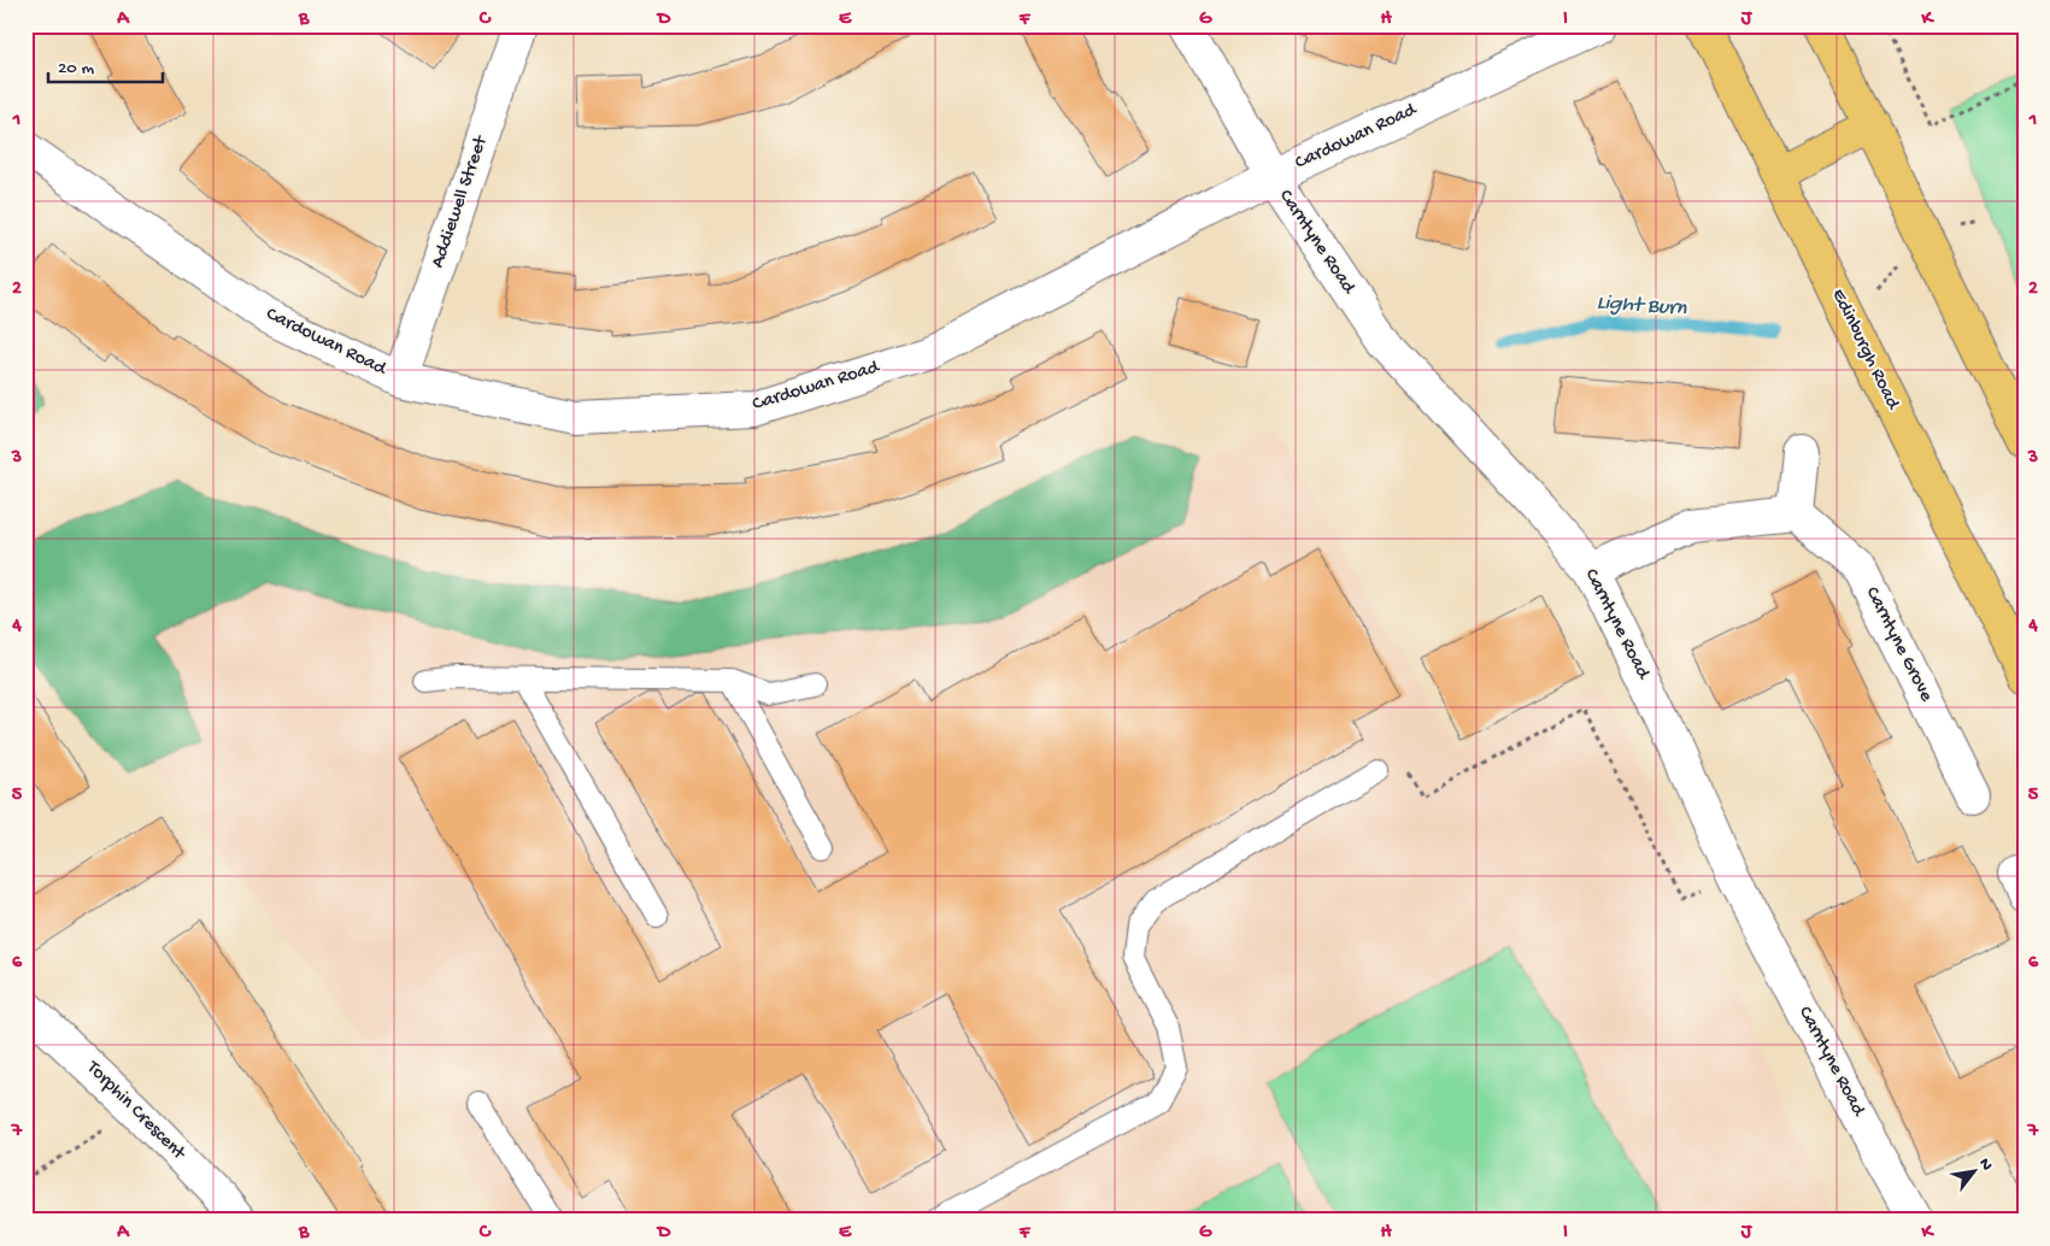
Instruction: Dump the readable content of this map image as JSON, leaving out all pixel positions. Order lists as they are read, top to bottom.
{
  "streets": {
    "main road": ["Edinburgh Road"],
    "street": [
      "Cardowan Road",
      "Addiewell Street",
      "Carntyne Road",
      "Carntyne Grove",
      "Torphin Crescent"
    ]
  },
  "crossings": [
    ["Cardowan Road", "Addiewell Street"],
    ["Cardowan Road", "Carntyne Road"]
  ],
  "water": ["Light Burn"],
  "scale_bar": "20 m",
  "north": "top right",
  "grid": {
    "columns": [
      "A",
      "B",
      "C",
      "D",
      "E",
      "F",
      "G",
      "H",
      "I",
      "J",
      "K"
    ],
    "rows": [
      "1",
      "2",
      "3",
      "4",
      "5",
      "6",
      "7"
    ]
  }
}
